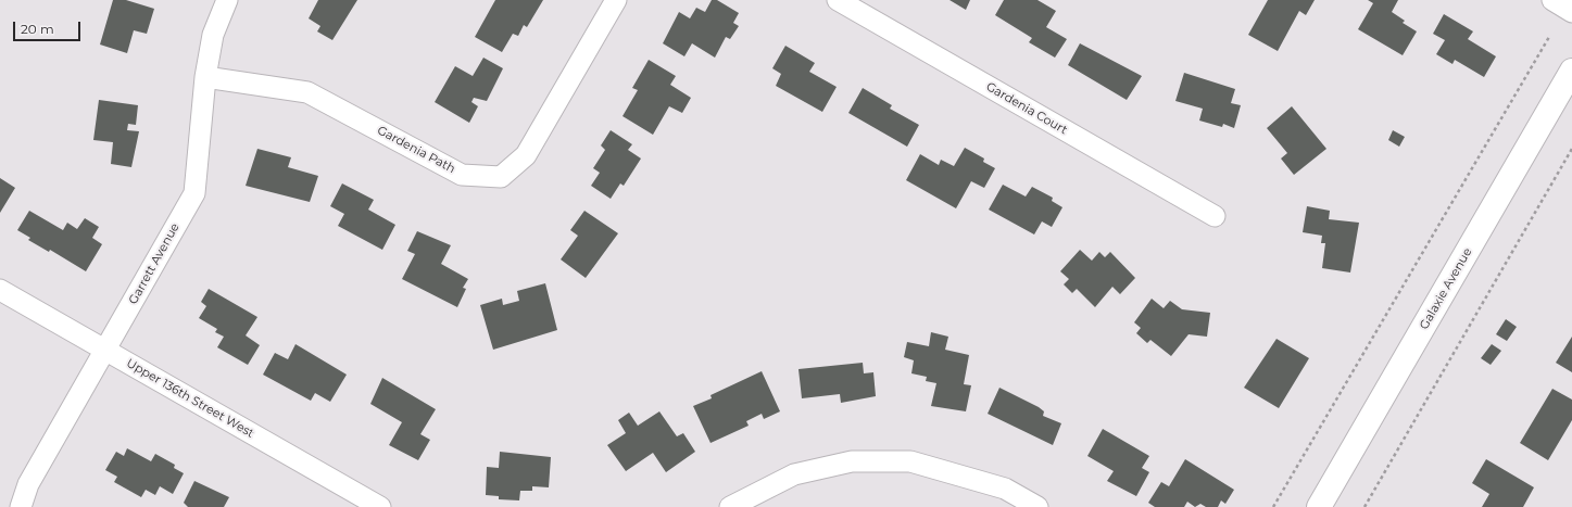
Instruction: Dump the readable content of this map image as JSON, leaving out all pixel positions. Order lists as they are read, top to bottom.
{
  "streets": {
    "street": [
      "Gardenia Court",
      "Gardenia Path",
      "Garrett Avenue",
      "Galaxie Avenue",
      "Upper 136th Street West"
    ]
  },
  "crossings": [
    ["Gardenia Path", "Garrett Avenue"],
    ["Garrett Avenue", "Upper 136th Street West"]
  ],
  "scale_bar": "20 m"
}
